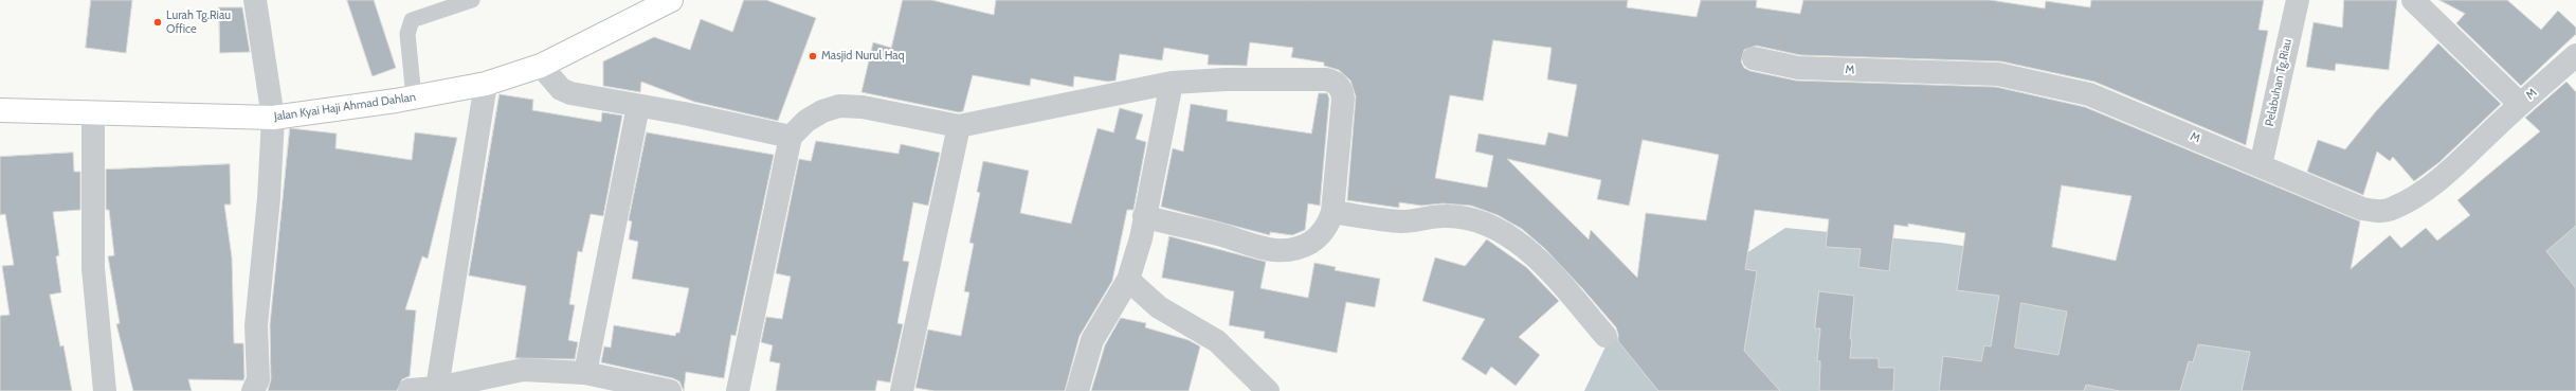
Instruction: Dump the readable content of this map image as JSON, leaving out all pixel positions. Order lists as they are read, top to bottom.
{
  "streets": {
    "main road": ["Jalan Kyai Haji Ahmad Dahlan"],
    "street": ["M", "Pelabuhan Tg.Riau"]
  },
  "crossings": [
    ["M", "Pelabuhan Tg.Riau"]
  ],
  "places": ["Lurah Tg.Riau Office", "Masjid Nurul Haq"]
}
